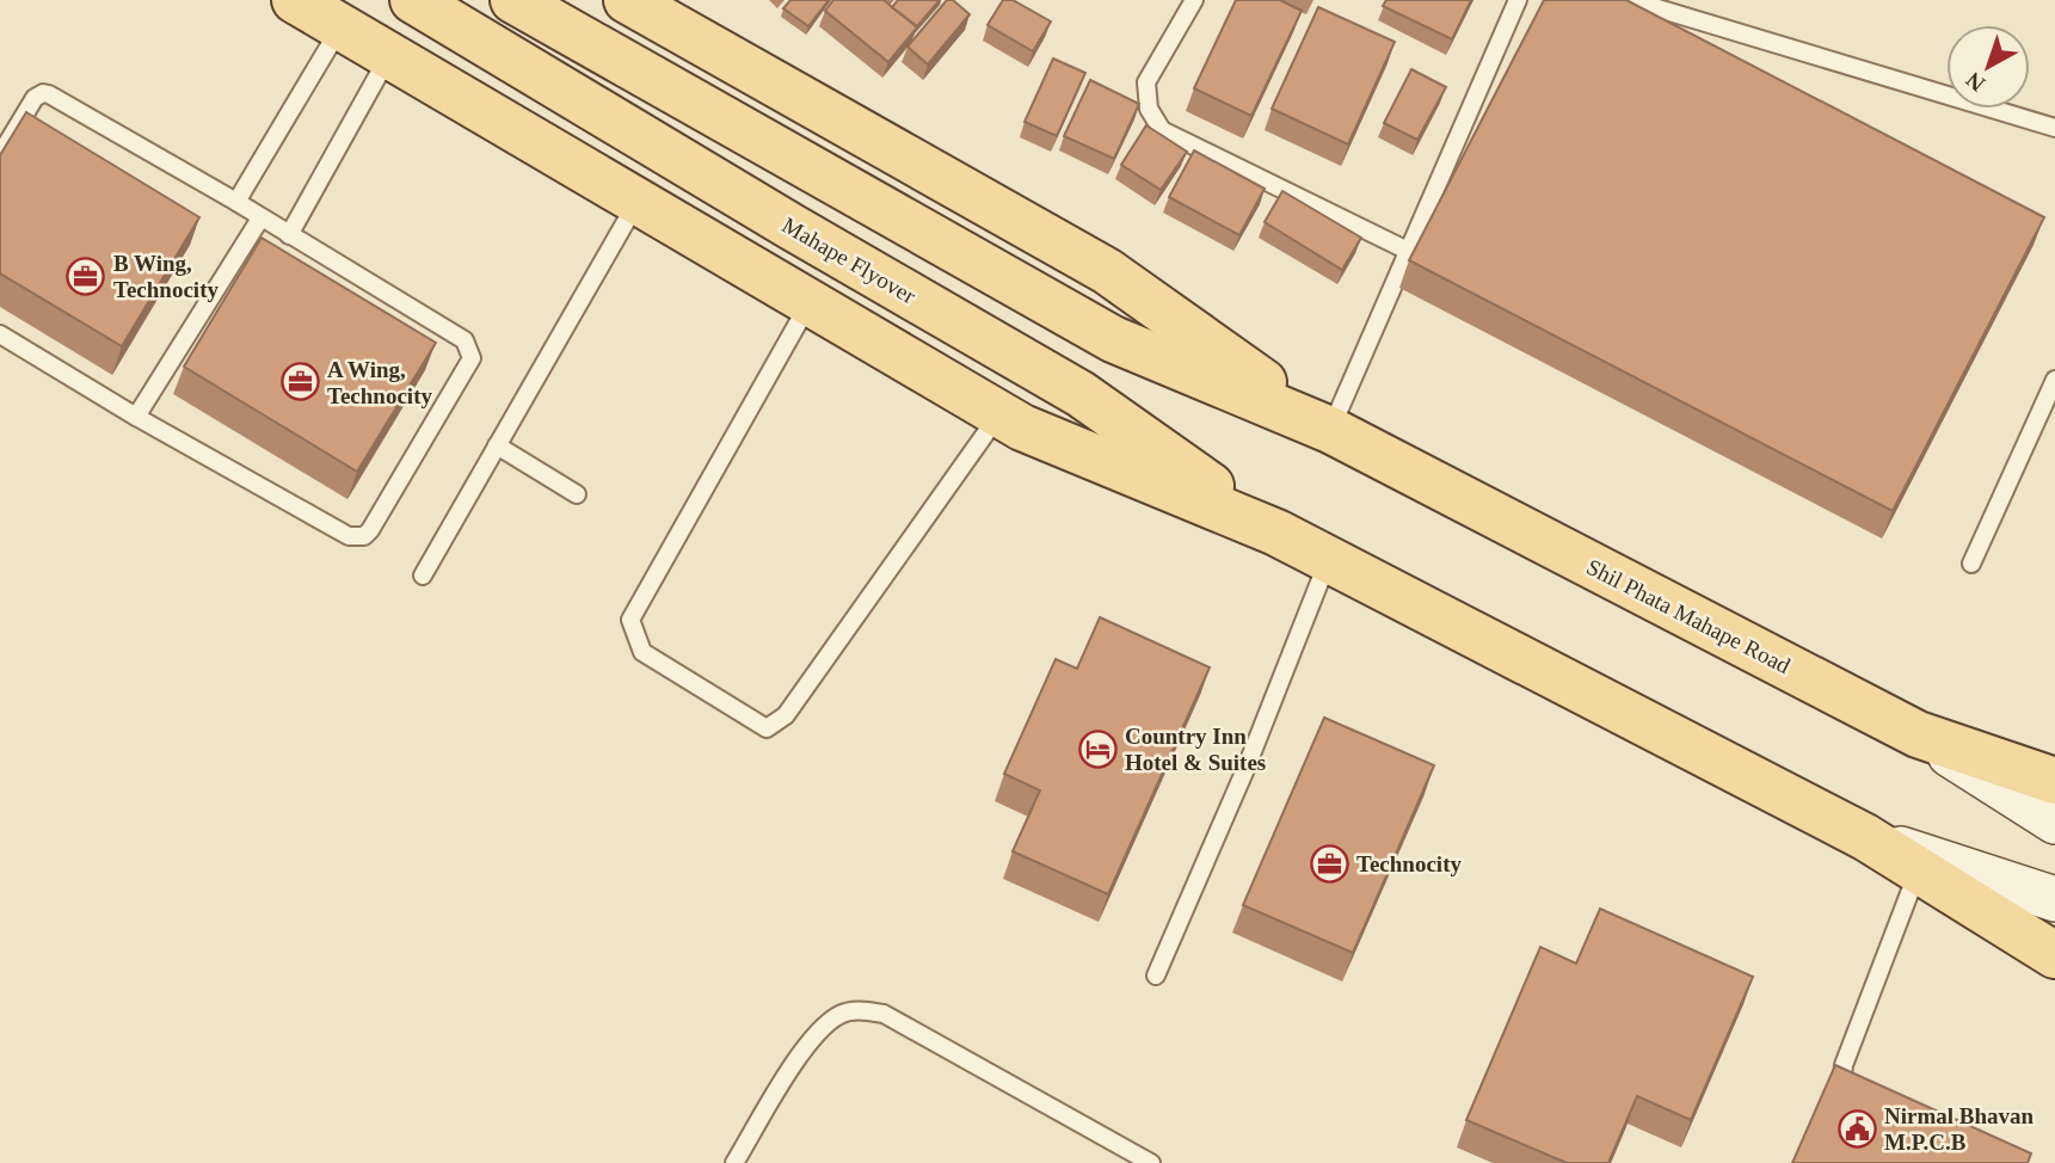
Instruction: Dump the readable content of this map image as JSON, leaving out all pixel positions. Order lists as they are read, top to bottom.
{
  "streets": {
    "main road": ["Mahape Flyover", "Shil Phata Mahape Road"]
  },
  "places": {
    "office": ["B Wing, Technocity", "A Wing, Technocity", "Technocity"],
    "hotel": ["Country Inn Hotel & Suites"],
    "public building": ["Nirmal Bhavan M.P.C.B"]
  },
  "north": "bottom left"
}
